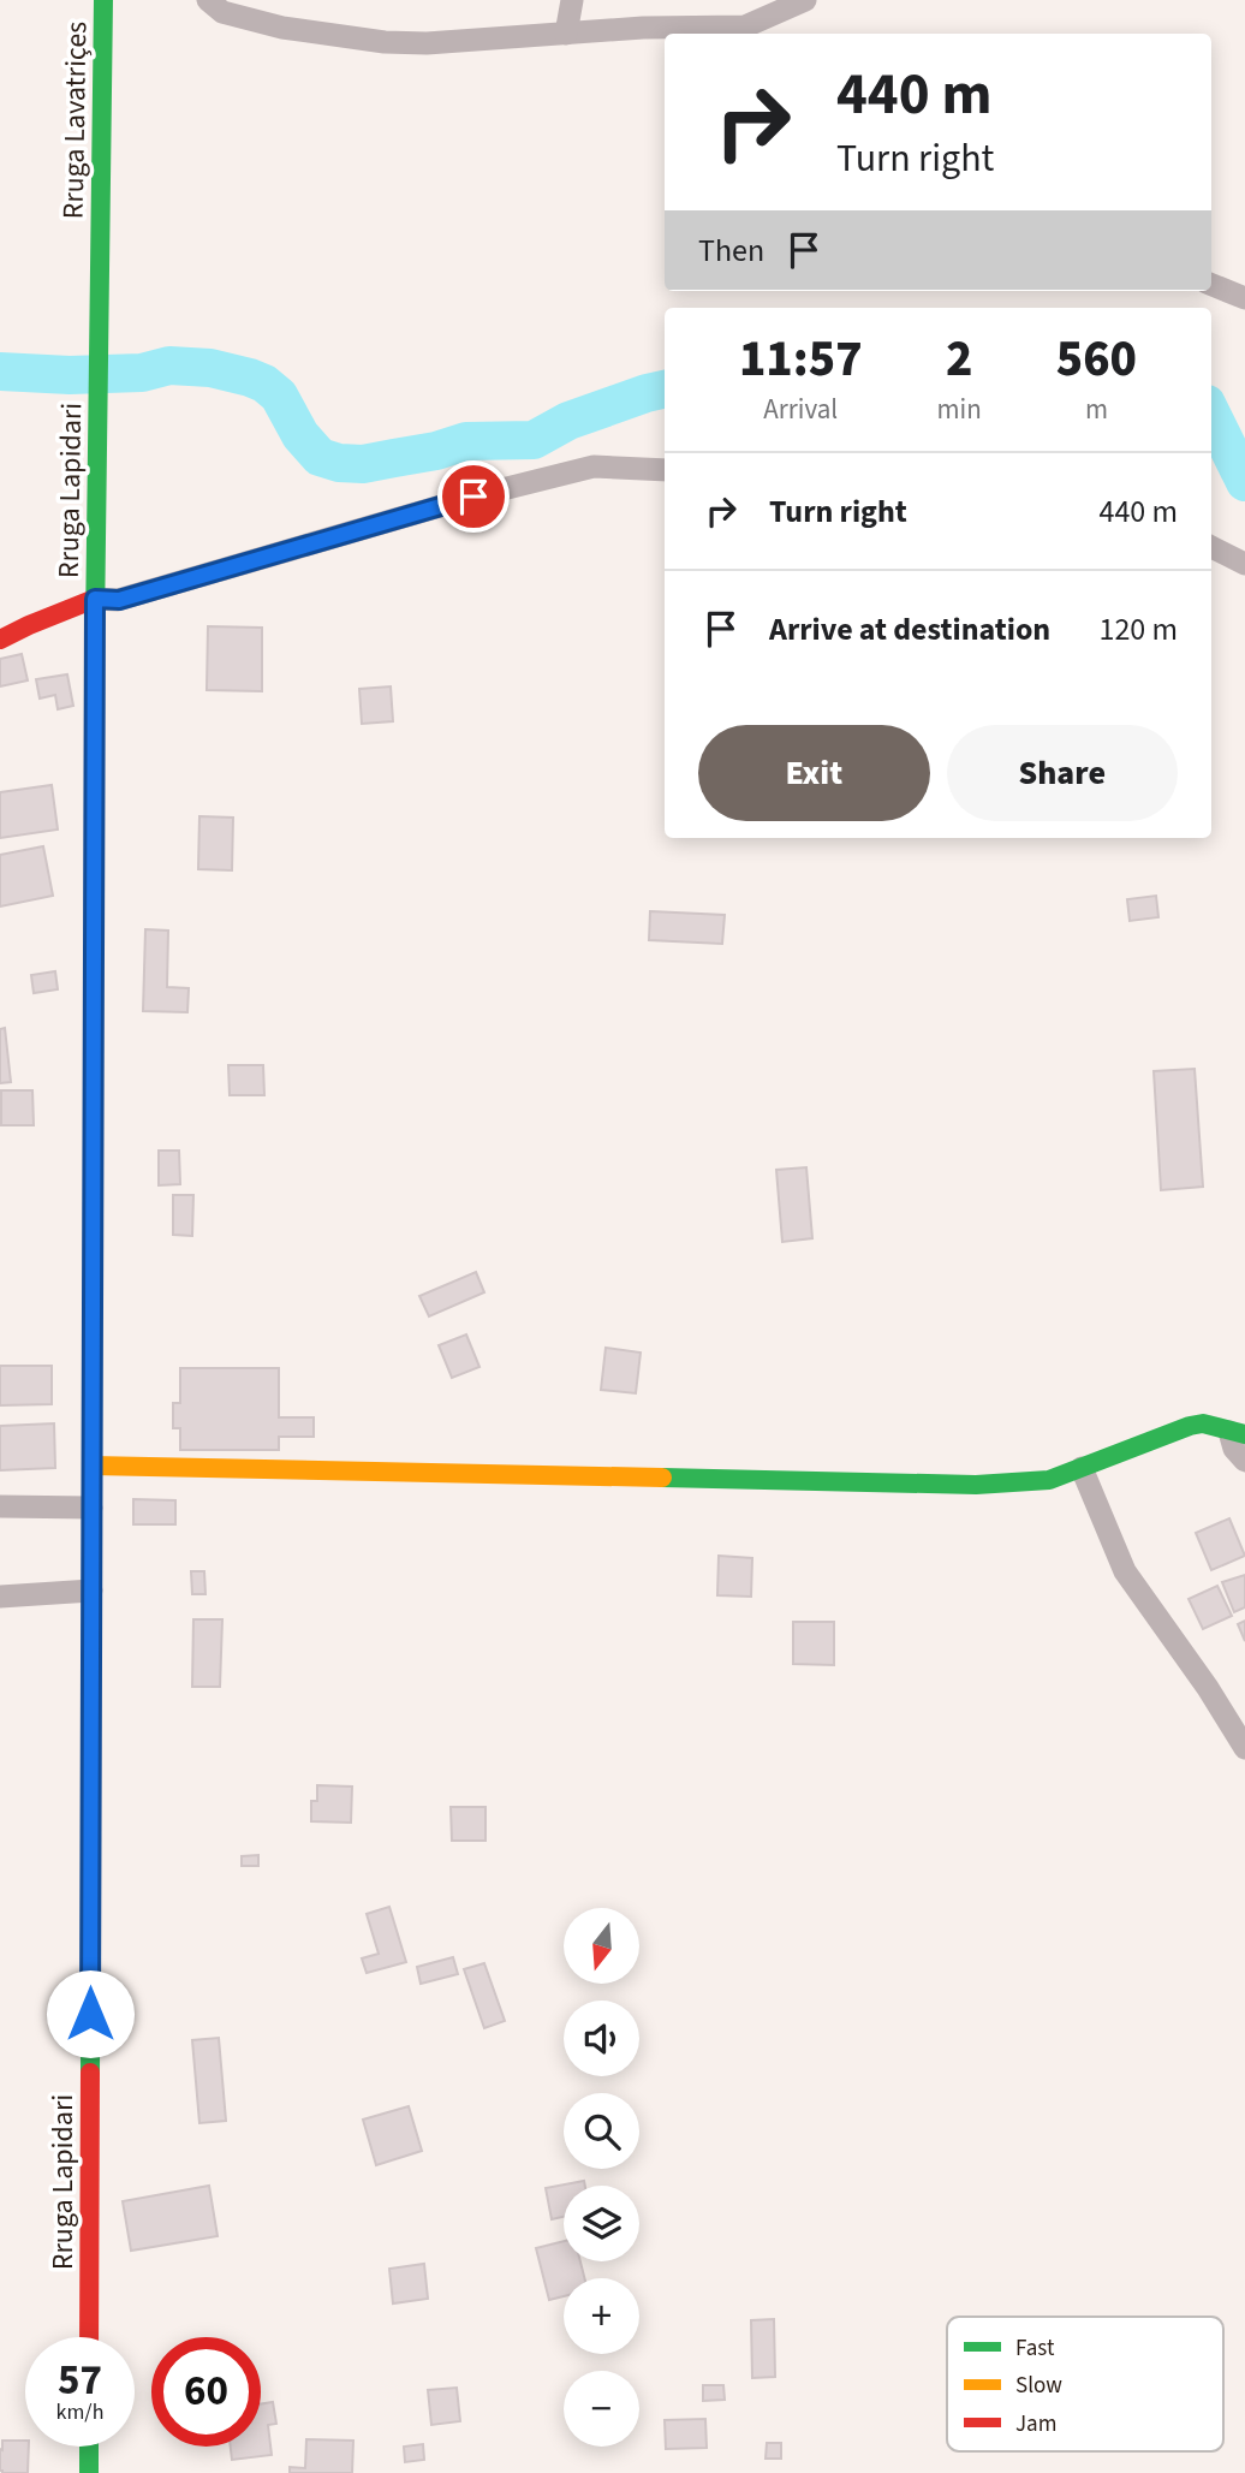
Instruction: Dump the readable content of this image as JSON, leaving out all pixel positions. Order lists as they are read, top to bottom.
{
  "streets": {
    "main road": ["Rruga Lavatriçes", "Rruga Lapidari"]
  },
  "crossings": [
    ["Rruga Lavatriçes", "Rruga Lapidari"]
  ],
  "legend": ["Fast", "Slow", "Jam"],
  "north": "bottom",
  "page": {
    "turn": ["440 m", "Turn right"],
    "then": "Then",
    "eta": [
      "11:57",
      "Arrival",
      "2",
      "min",
      "560",
      "m"
    ],
    "list": [
      {
        "name": "Turn right",
        "value": "440 m"
      },
      {
        "name": "Arrive at destination",
        "value": "120 m"
      }
    ],
    "buttons": ["Exit", "Share"],
    "map_buttons": ["+", "−"],
    "speed": "57 km/h",
    "limit": "60"
  }
}
